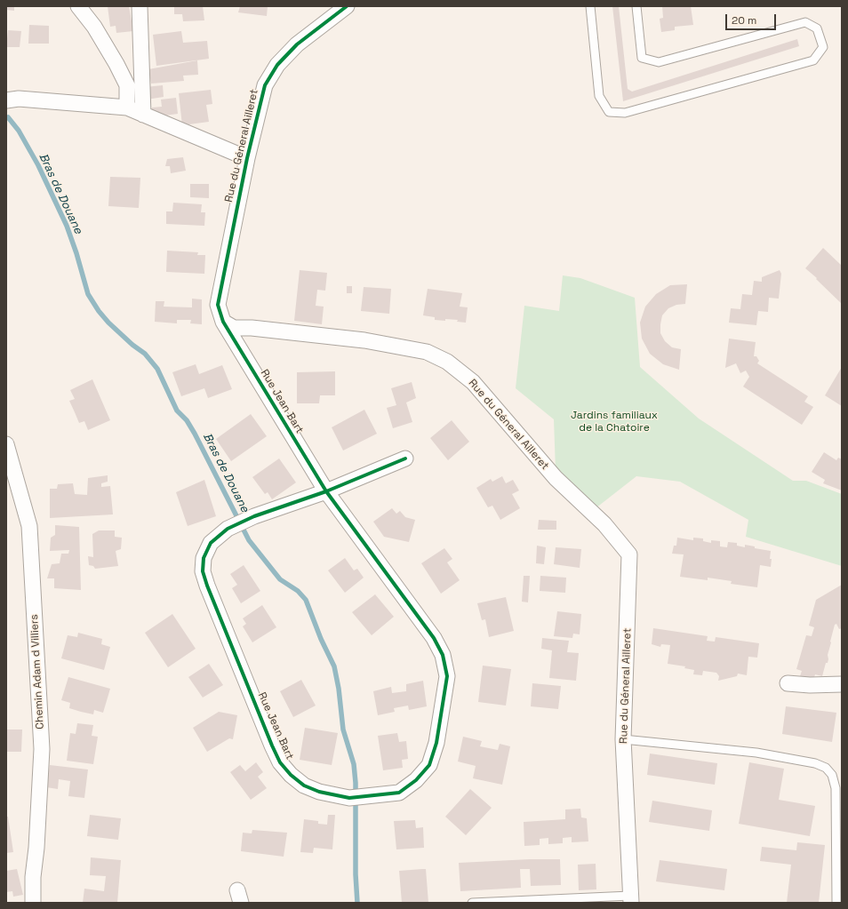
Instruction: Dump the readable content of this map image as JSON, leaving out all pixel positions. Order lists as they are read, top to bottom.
{
  "streets": {
    "street": ["Rue du Géneral Ailleret", "Rue Jean Bart", "Chemin Adam d Villiers"]
  },
  "crossings": [
    ["Rue du Géneral Ailleret", "Rue Jean Bart"]
  ],
  "water": ["Bras de Douane"],
  "parks": ["Jardins familiaux de la Chatoire"],
  "scale_bar": "20 m"
}
